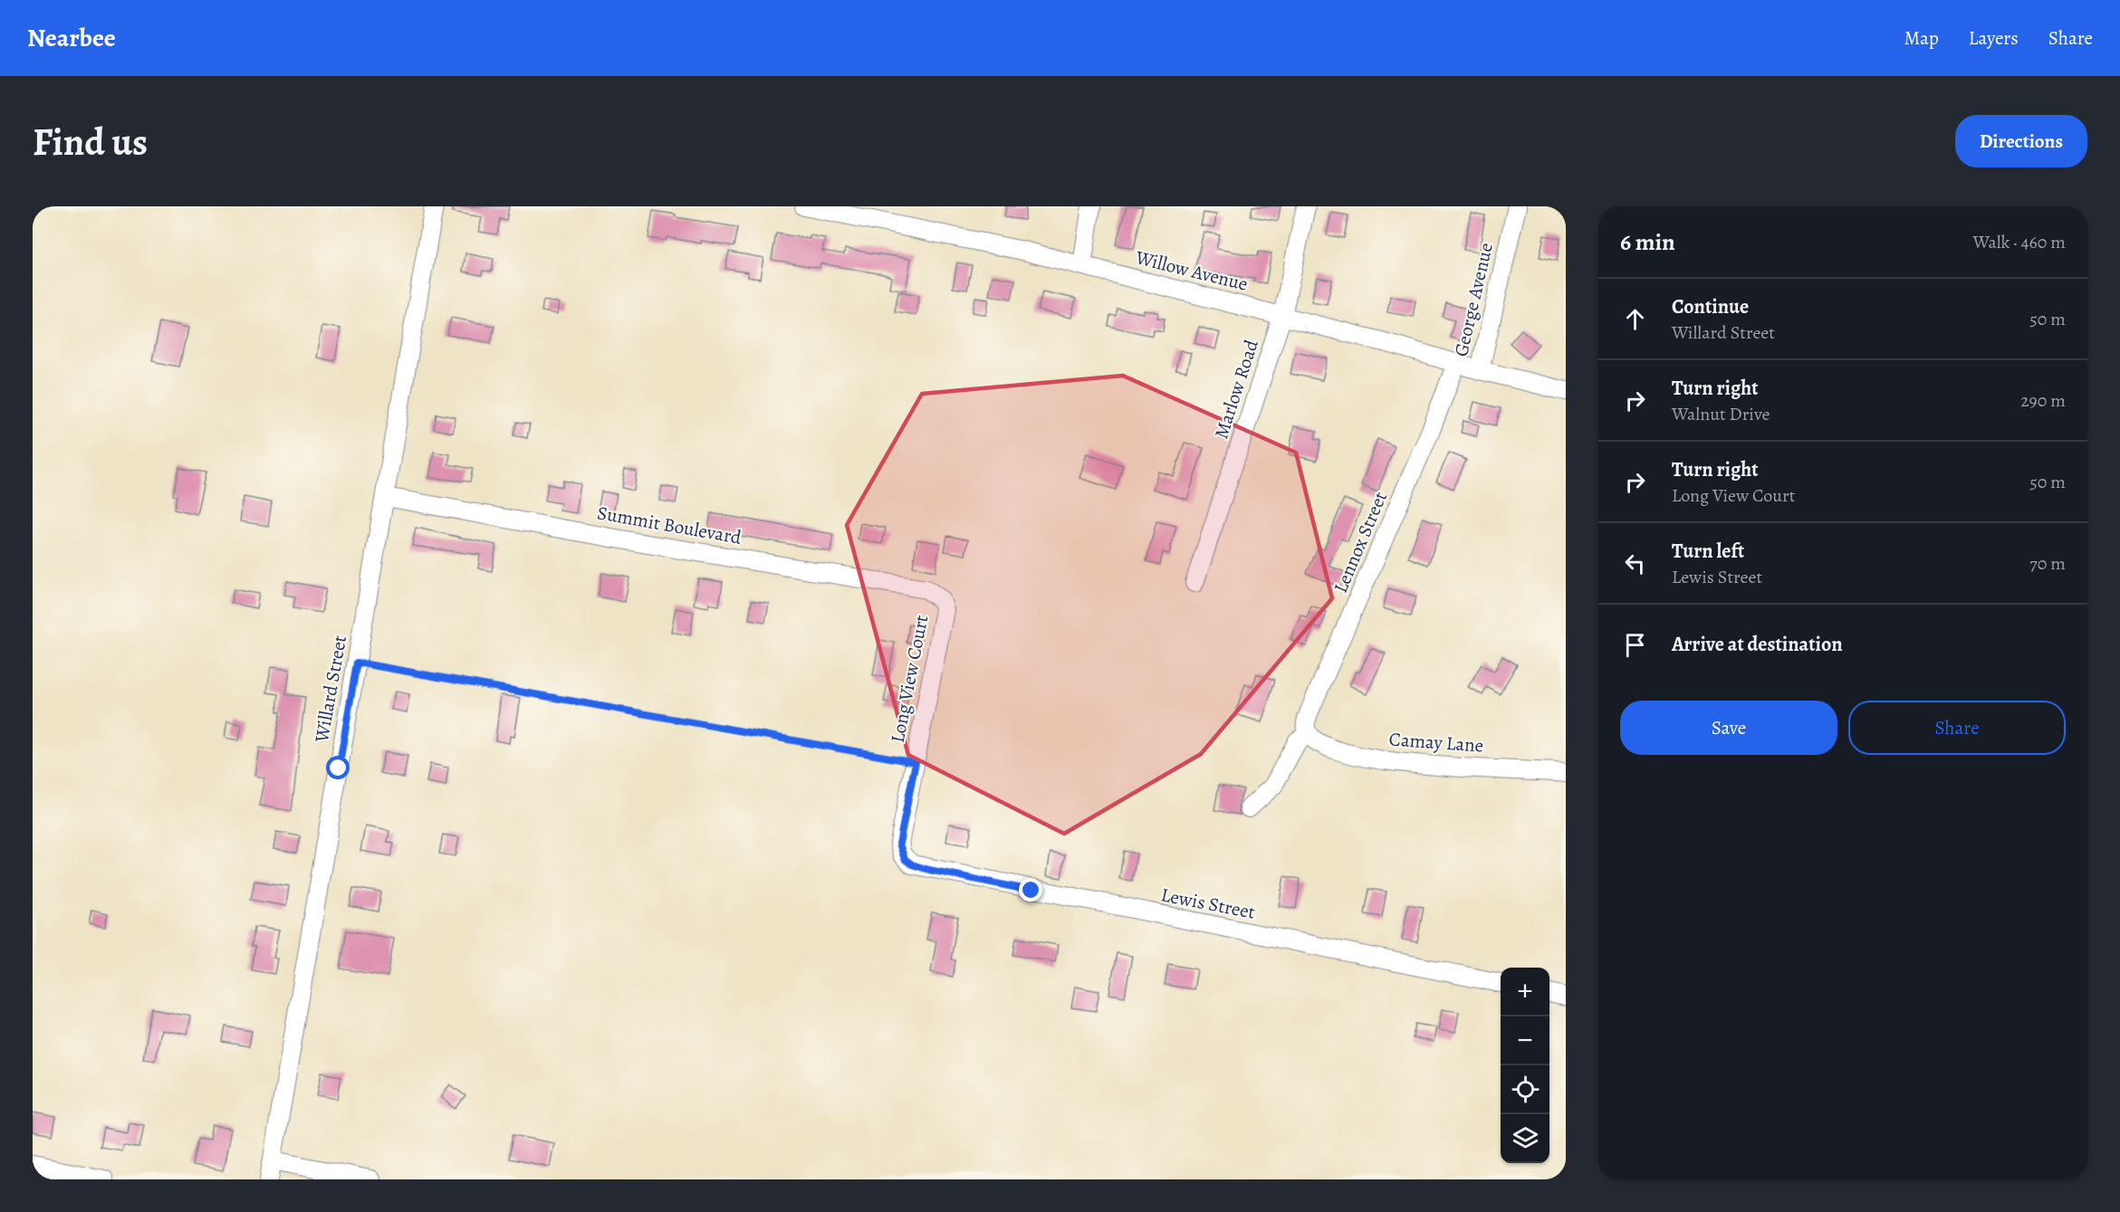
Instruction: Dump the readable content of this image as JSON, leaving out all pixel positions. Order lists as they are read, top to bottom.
{
  "streets": {
    "street": [
      "Willow Avenue",
      "George Avenue",
      "Marlow Road",
      "Summit Boulevard",
      "Lennox Street",
      "Long View Court",
      "Willard Street",
      "Camay Lane",
      "Lewis Street"
    ]
  },
  "crossings": [
    ["Willow Avenue", "George Avenue"],
    ["Willow Avenue", "Marlow Road"],
    ["Willow Avenue", "Lennox Street"],
    ["Summit Boulevard", "Long View Court"],
    ["Summit Boulevard", "Willard Street"],
    ["Lennox Street", "Camay Lane"],
    ["Long View Court", "Lewis Street"]
  ],
  "page": {
    "header": "Nearbee",
    "nav": ["Map", "Layers", "Share"],
    "buttons": [
      "Directions",
      ["Save", "Share"]
    ],
    "title": "Find us",
    "heading": ["6 min", "Walk · 460 m"],
    "list": [
      ["Continue", "Willard Street", "50 m"],
      ["Turn right", "Walnut Drive", "290 m"],
      ["Turn right", "Long View Court", "50 m"],
      ["Turn left", "Lewis Street", "70 m"],
      "Arrive at destination"
    ],
    "map_buttons": ["+", "−"]
  }
}
